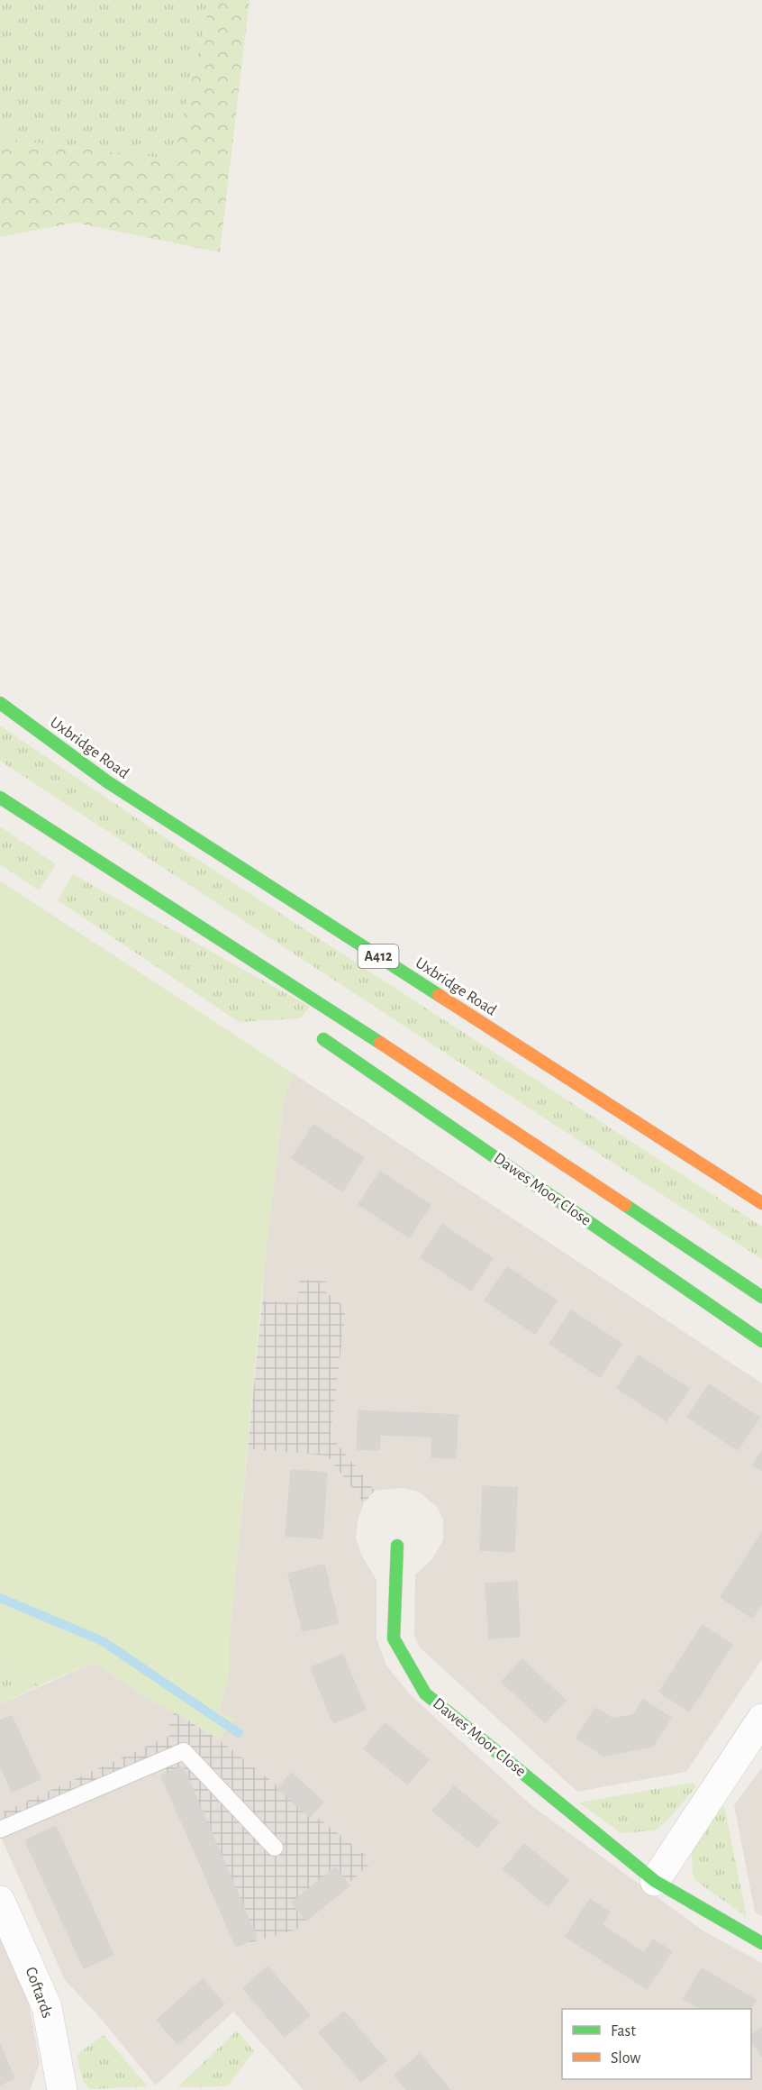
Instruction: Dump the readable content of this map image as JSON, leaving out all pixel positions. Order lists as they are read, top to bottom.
{
  "streets": {
    "main road": ["Uxbridge Road", "A412", "Dawes Moor Close"],
    "street": ["Coftards"]
  },
  "legend": ["Fast", "Slow"]
}
